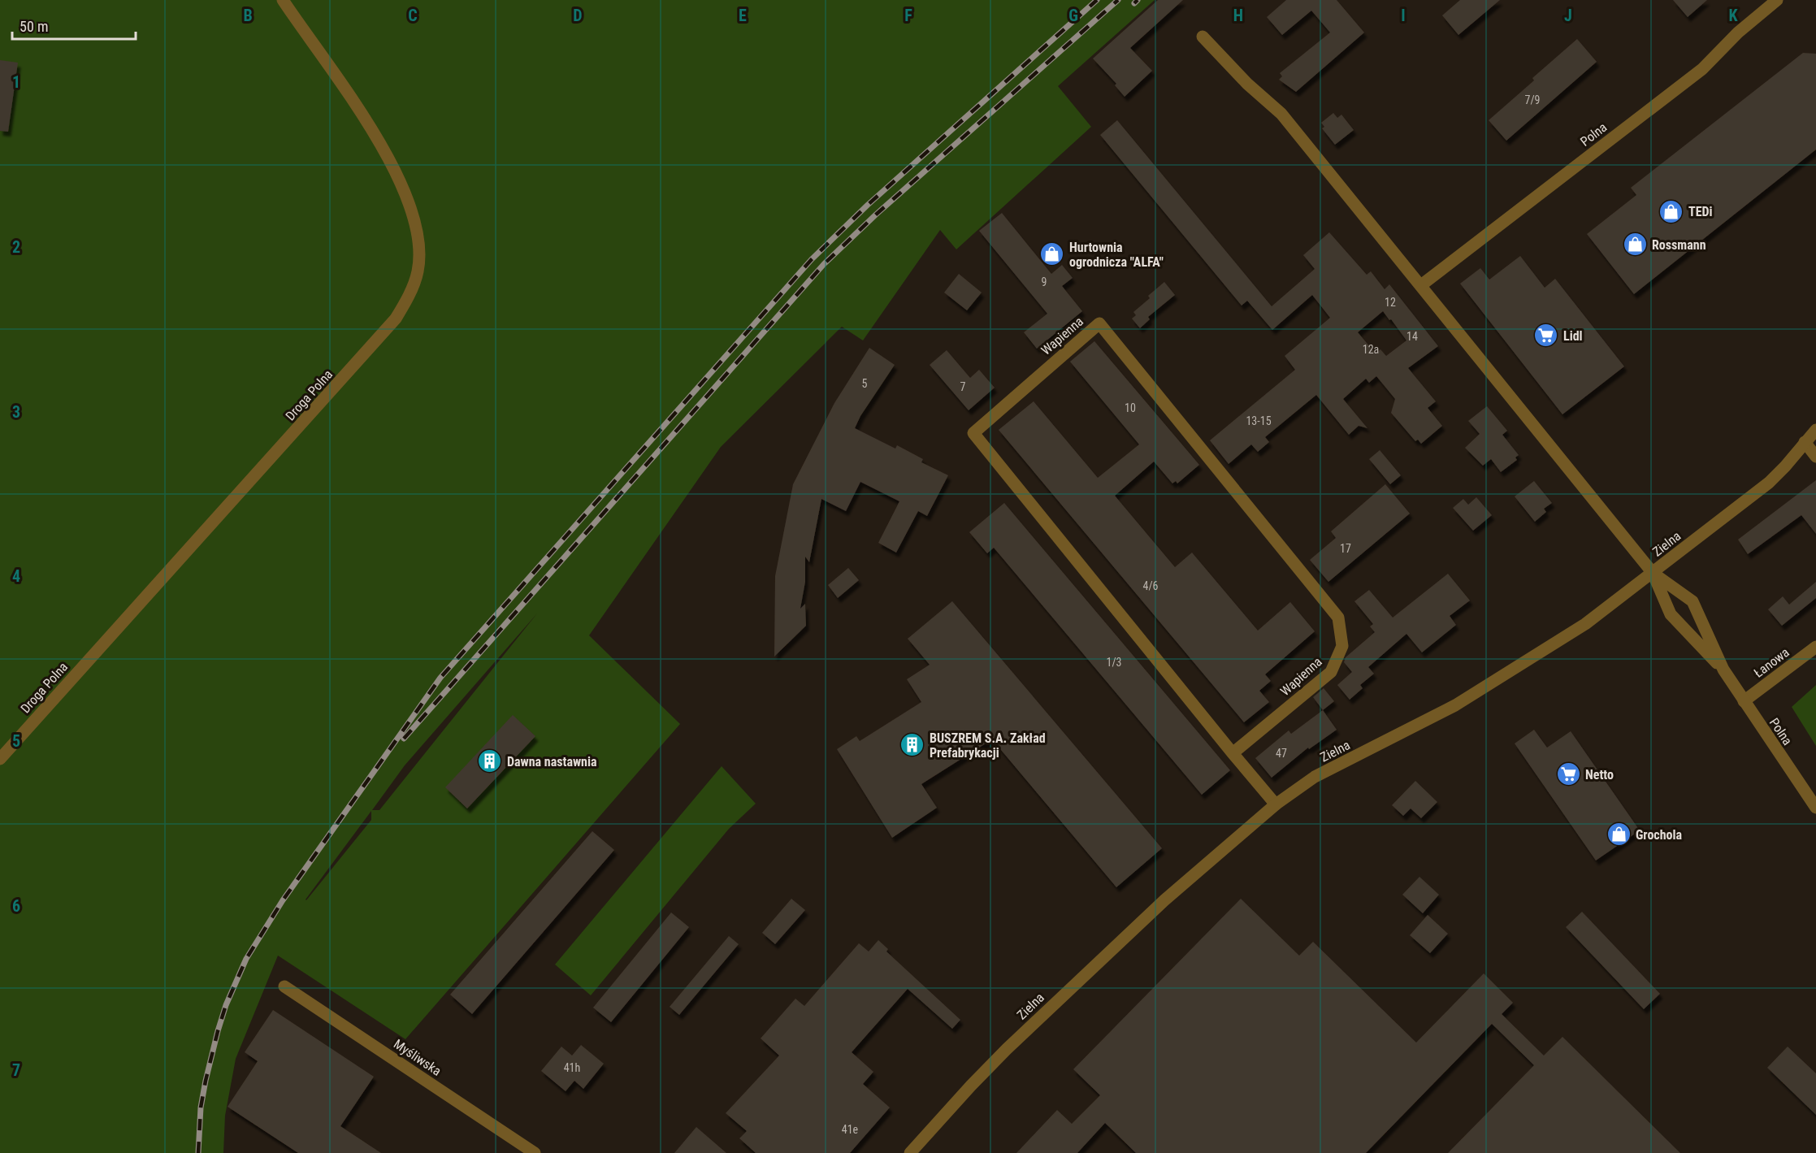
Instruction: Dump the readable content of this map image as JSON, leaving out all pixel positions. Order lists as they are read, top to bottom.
{
  "streets": {
    "street": [
      "Polna",
      "Wapienna",
      "Droga Polna",
      "Zielna",
      "Łanowa",
      "Myśliwska"
    ]
  },
  "crossings": [
    ["Polna", "Zielna"],
    ["Polna", "Łanowa"],
    ["Wapienna", "Zielna"]
  ],
  "places": {
    "shop": [
      "TEDi",
      "Rossmann",
      "Hurtownia ogrodnicza \"ALFA\"",
      "Grochola"
    ],
    "supermarket": ["Lidl", "Netto"],
    "building": ["BUSZREM S.A. Zakład Prefabrykacji", "Dawna nastawnia"]
  },
  "house_numbers": [
    "7/9",
    "9",
    "12",
    "14",
    "12a",
    "5",
    "7",
    "10",
    "13-15",
    "17",
    "4/6",
    "1/3",
    "47",
    "41h",
    "41e"
  ],
  "scale_bar": "50 m",
  "grid": {
    "columns": [
      "B",
      "C",
      "D",
      "E",
      "F",
      "G",
      "H",
      "I",
      "J",
      "K"
    ],
    "rows": [
      "1",
      "2",
      "3",
      "4",
      "5",
      "6",
      "7"
    ]
  }
}
